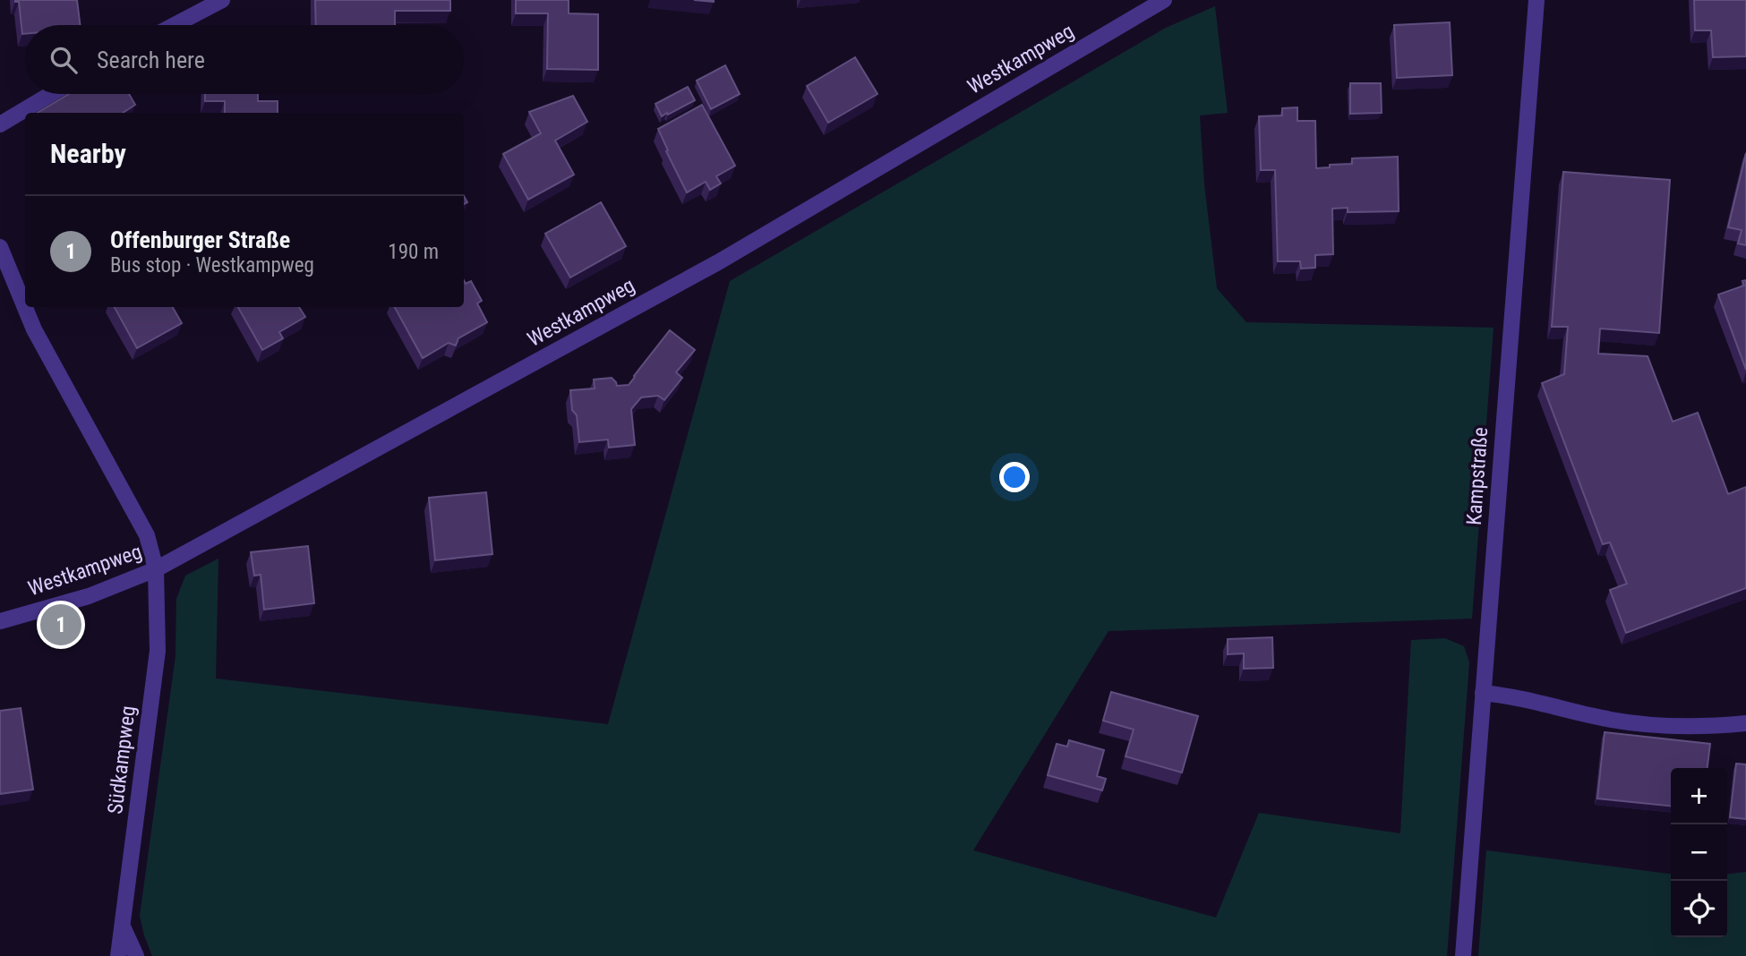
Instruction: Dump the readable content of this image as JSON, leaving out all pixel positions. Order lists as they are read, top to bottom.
{
  "streets": {
    "street": ["Westkampweg", "Kampstraße", "Südkampweg"]
  },
  "crossings": [
    ["Westkampweg", "Südkampweg"]
  ],
  "page": {
    "search": "Search here",
    "heading": "Nearby",
    "list": [
      {
        "mark": "1",
        "name": "Offenburger Straße",
        "note": "Bus stop · Westkampweg",
        "value": "190 m"
      }
    ],
    "pins": "1",
    "map_buttons": ["+", "−"]
  }
}
